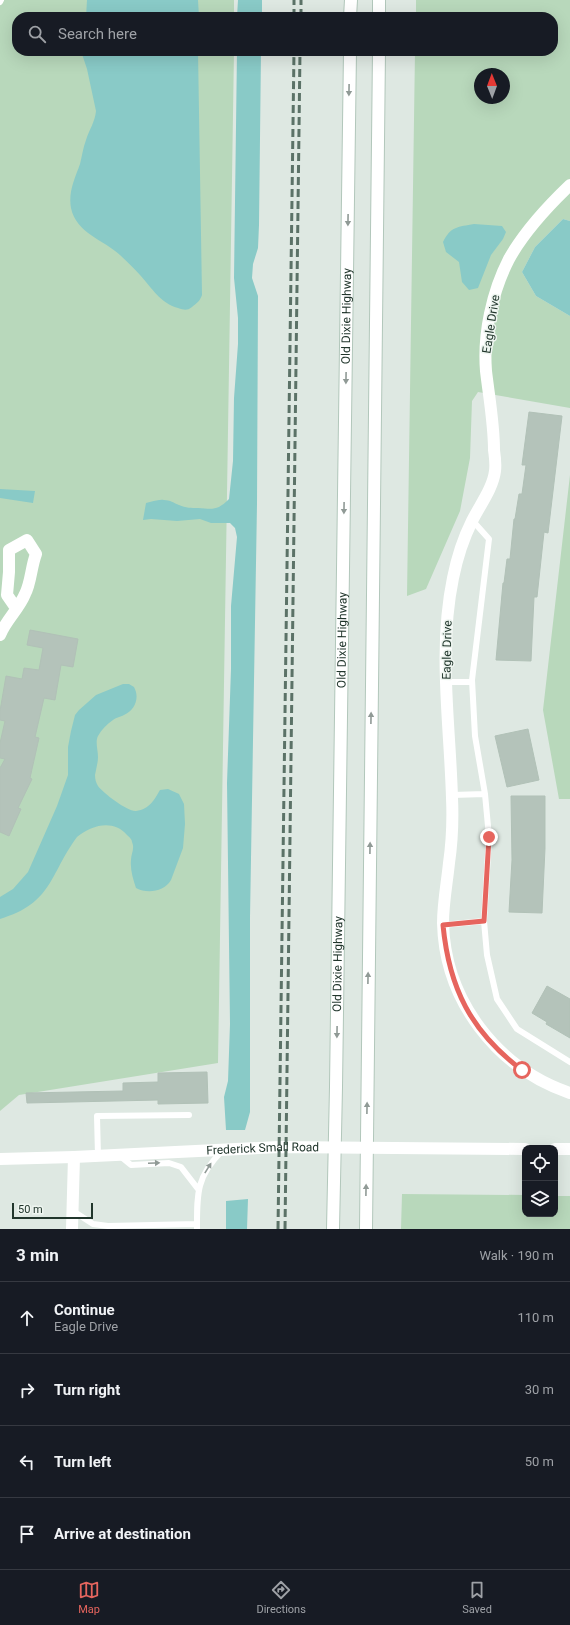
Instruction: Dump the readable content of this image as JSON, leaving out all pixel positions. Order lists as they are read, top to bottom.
{
  "streets": {
    "main road": ["Old Dixie Highway", "Eagle Drive", "Frederick Small Road"]
  },
  "crossings": [
    ["Old Dixie Highway", "Frederick Small Road"]
  ],
  "scale_bar": "50 m",
  "north": "top",
  "page": {
    "search": "Search here",
    "scale": "50 m",
    "heading": ["3 min", "Walk · 190 m"],
    "list": [
      ["Continue", "Eagle Drive", "110 m"],
      ["Turn right", "30 m"],
      ["Turn left", "50 m"],
      "Arrive at destination"
    ],
    "nav": ["Map", "Directions", "Saved"]
  }
}
